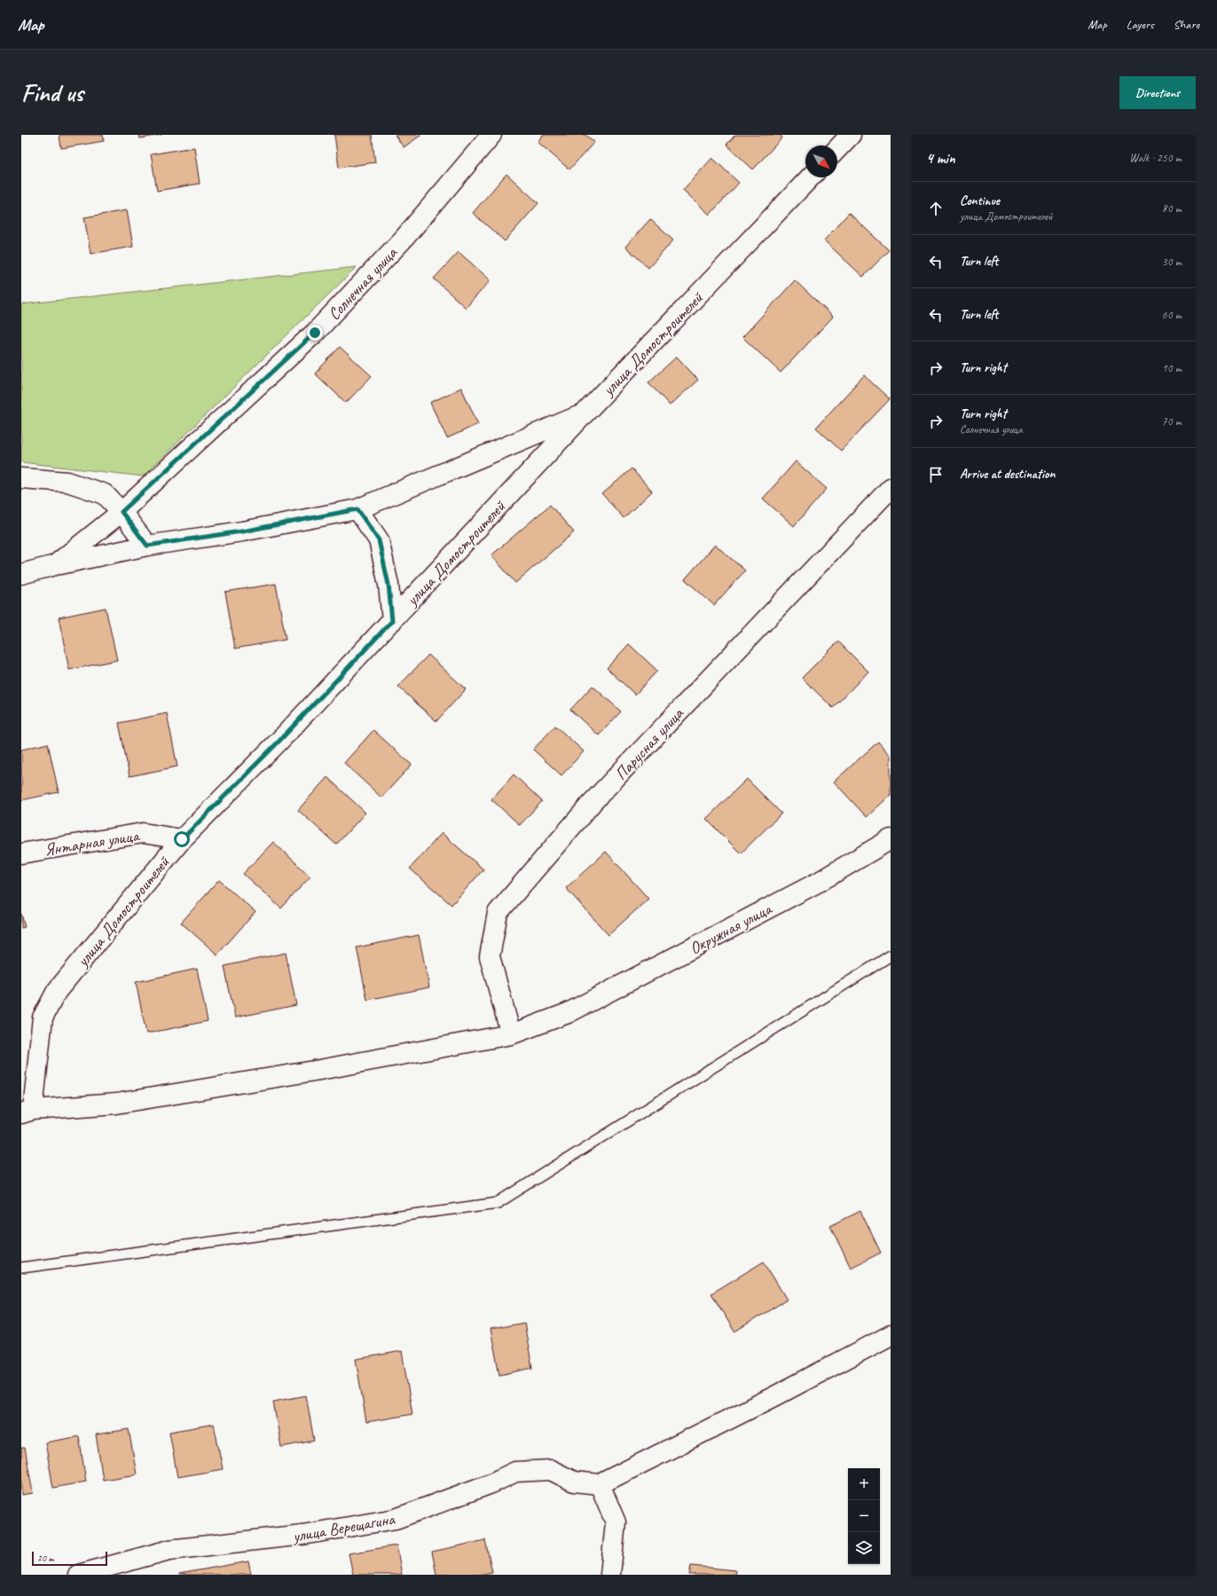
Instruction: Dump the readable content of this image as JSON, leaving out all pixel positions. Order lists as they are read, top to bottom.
{
  "streets": {
    "street": [
      "Солнечная улица",
      "улица Домостроителей",
      "Парусная улица",
      "Янтарная улица",
      "Окружная улица",
      "улица Верещагина"
    ]
  },
  "crossings": [
    ["улица Домостроителей", "Янтарная улица"],
    ["улица Домостроителей", "Окружная улица"],
    ["Парусная улица", "Окружная улица"]
  ],
  "scale_bar": "20 m",
  "north": "bottom right",
  "page": {
    "header": "Map",
    "nav": ["Map", "Layers", "Share"],
    "buttons": "Directions",
    "title": "Find us",
    "heading": ["4 min", "Walk · 250 m"],
    "list": [
      ["Continue", "улица Домостроителей", "80 m"],
      ["Turn left", "30 m"],
      ["Turn left", "60 m"],
      ["Turn right", "10 m"],
      ["Turn right", "Солнечная улица", "70 m"],
      "Arrive at destination"
    ],
    "map_buttons": ["+", "−"],
    "scale": "20 m"
  }
}
